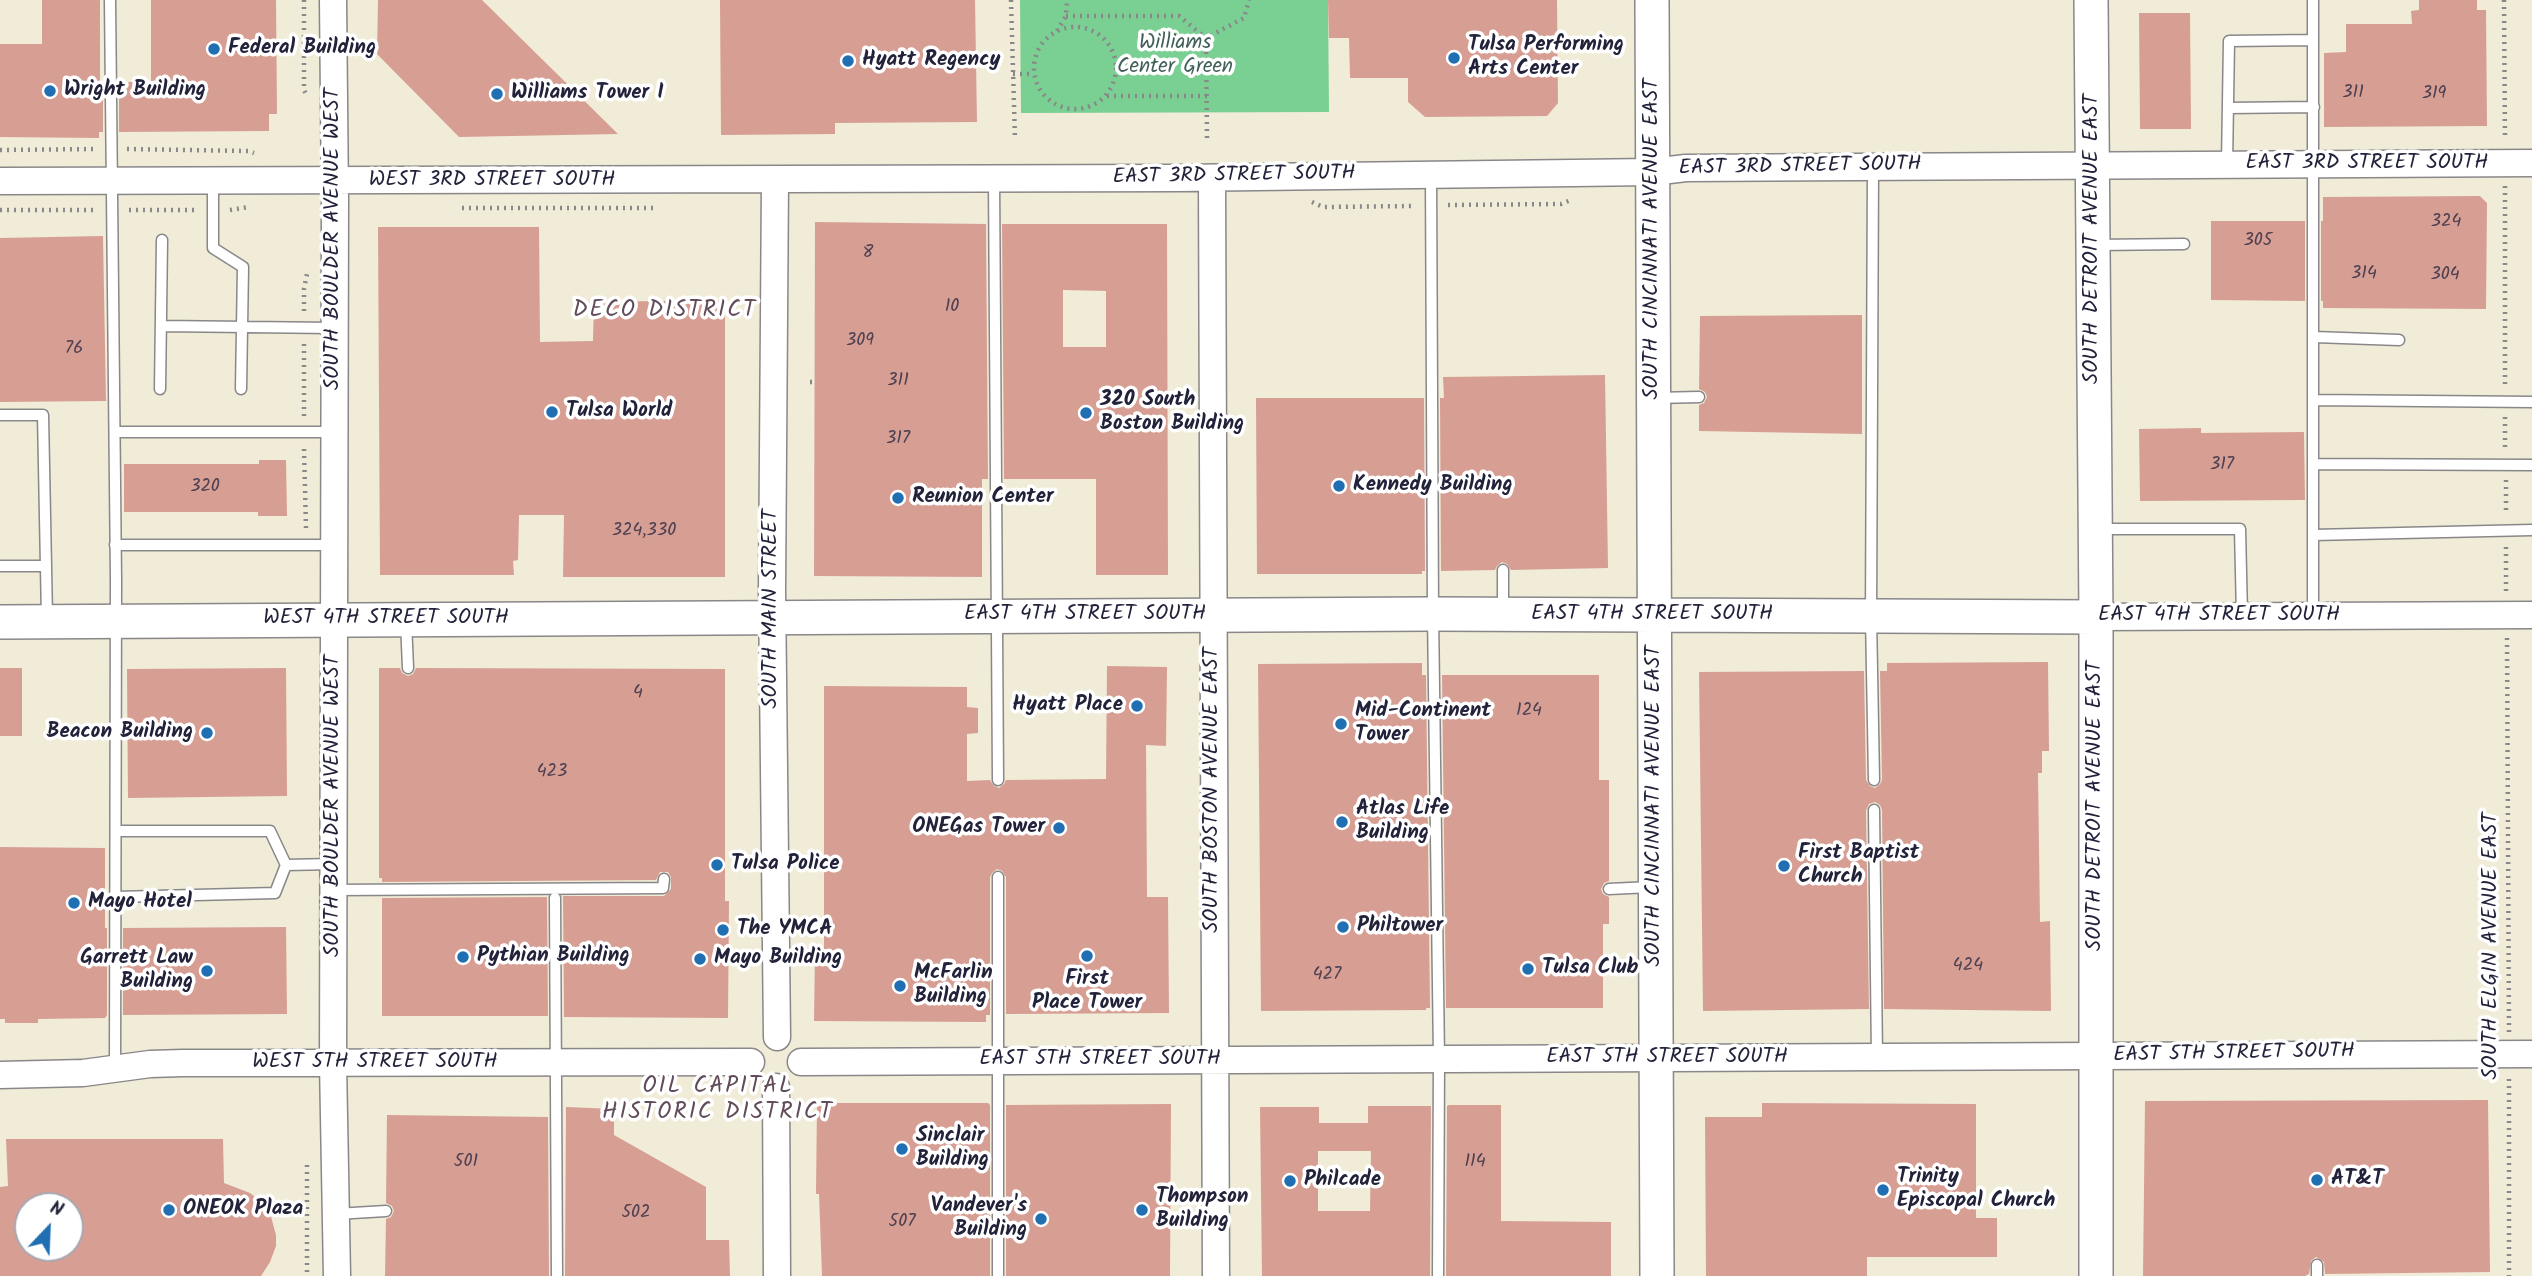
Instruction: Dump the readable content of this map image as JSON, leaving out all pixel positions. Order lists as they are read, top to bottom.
{
  "streets": {
    "main road": [
      "SOUTH CINCINNATI AVENUE EAST",
      "SOUTH DETROIT AVENUE EAST",
      "EAST 4TH STREET SOUTH",
      "WEST 4TH STREET SOUTH"
    ],
    "street": [
      "EAST 3RD STREET SOUTH",
      "WEST 3RD STREET SOUTH",
      "SOUTH BOULDER AVENUE WEST",
      "SOUTH MAIN STREET",
      "SOUTH BOSTON AVENUE EAST",
      "EAST 5TH STREET SOUTH",
      "WEST 5TH STREET SOUTH"
    ],
    "path": ["SOUTH ELGIN AVENUE EAST"]
  },
  "crossings": [
    ["EAST 3RD STREET SOUTH", "WEST 3RD STREET SOUTH"],
    ["EAST 3RD STREET SOUTH", "SOUTH CINCINNATI AVENUE EAST"],
    ["EAST 3RD STREET SOUTH", "SOUTH DETROIT AVENUE EAST"],
    ["EAST 3RD STREET SOUTH", "SOUTH MAIN STREET"],
    ["EAST 3RD STREET SOUTH", "SOUTH BOSTON AVENUE EAST"],
    ["WEST 3RD STREET SOUTH", "SOUTH BOULDER AVENUE WEST"],
    ["WEST 3RD STREET SOUTH", "SOUTH MAIN STREET"],
    ["SOUTH BOULDER AVENUE WEST", "WEST 4TH STREET SOUTH"],
    ["SOUTH BOULDER AVENUE WEST", "WEST 5TH STREET SOUTH"],
    ["SOUTH CINCINNATI AVENUE EAST", "EAST 4TH STREET SOUTH"],
    ["SOUTH CINCINNATI AVENUE EAST", "EAST 5TH STREET SOUTH"],
    ["SOUTH DETROIT AVENUE EAST", "EAST 4TH STREET SOUTH"],
    ["SOUTH DETROIT AVENUE EAST", "EAST 5TH STREET SOUTH"],
    ["SOUTH MAIN STREET", "EAST 4TH STREET SOUTH"],
    ["SOUTH MAIN STREET", "WEST 4TH STREET SOUTH"],
    ["SOUTH MAIN STREET", "EAST 5TH STREET SOUTH"],
    ["SOUTH MAIN STREET", "WEST 5TH STREET SOUTH"],
    ["EAST 4TH STREET SOUTH", "WEST 4TH STREET SOUTH"],
    ["EAST 4TH STREET SOUTH", "SOUTH BOSTON AVENUE EAST"],
    ["EAST 4TH STREET SOUTH", "SOUTH ELGIN AVENUE EAST"],
    ["SOUTH BOSTON AVENUE EAST", "EAST 5TH STREET SOUTH"],
    ["SOUTH ELGIN AVENUE EAST", "EAST 5TH STREET SOUTH"],
    ["EAST 5TH STREET SOUTH", "WEST 5TH STREET SOUTH"]
  ],
  "districts": ["DECO DISTRICT", "OIL CAPITAL HISTORIC DISTRICT"],
  "parks": ["Williams Center Green"],
  "places": [
    "Federal Building",
    "Tulsa Performing Arts Center",
    "Hyatt Regency",
    "Wright Building",
    "Williams Tower I",
    "Tulsa World",
    "320 South Boston Building",
    "Kennedy Building",
    "Reunion Center",
    "Hyatt Place",
    "Mid-Continent Tower",
    "Beacon Building",
    "Atlas Life Building",
    "ONEGas Tower",
    "Tulsa Police",
    "First Baptist Church",
    "Mayo Hotel",
    "Philtower",
    "The YMCA",
    "First Place Tower",
    "Pythian Building",
    "Mayo Building",
    "Tulsa Club",
    "Garrett Law Building",
    "McFarlin Building",
    "Sinclair Building",
    "AT&T",
    "Philcade",
    "Trinity Episcopal Church",
    "ONEOK Plaza",
    "Thompson Building",
    "Vandever's Building"
  ],
  "house_numbers": [
    "311",
    "319",
    "324",
    "305",
    "8",
    "314",
    "304",
    "10",
    "309",
    "76",
    "311",
    "317",
    "317",
    "320",
    "324,330",
    "4",
    "124",
    "423",
    "424",
    "427",
    "501",
    "114",
    "502",
    "507"
  ],
  "north": "top right"
}
